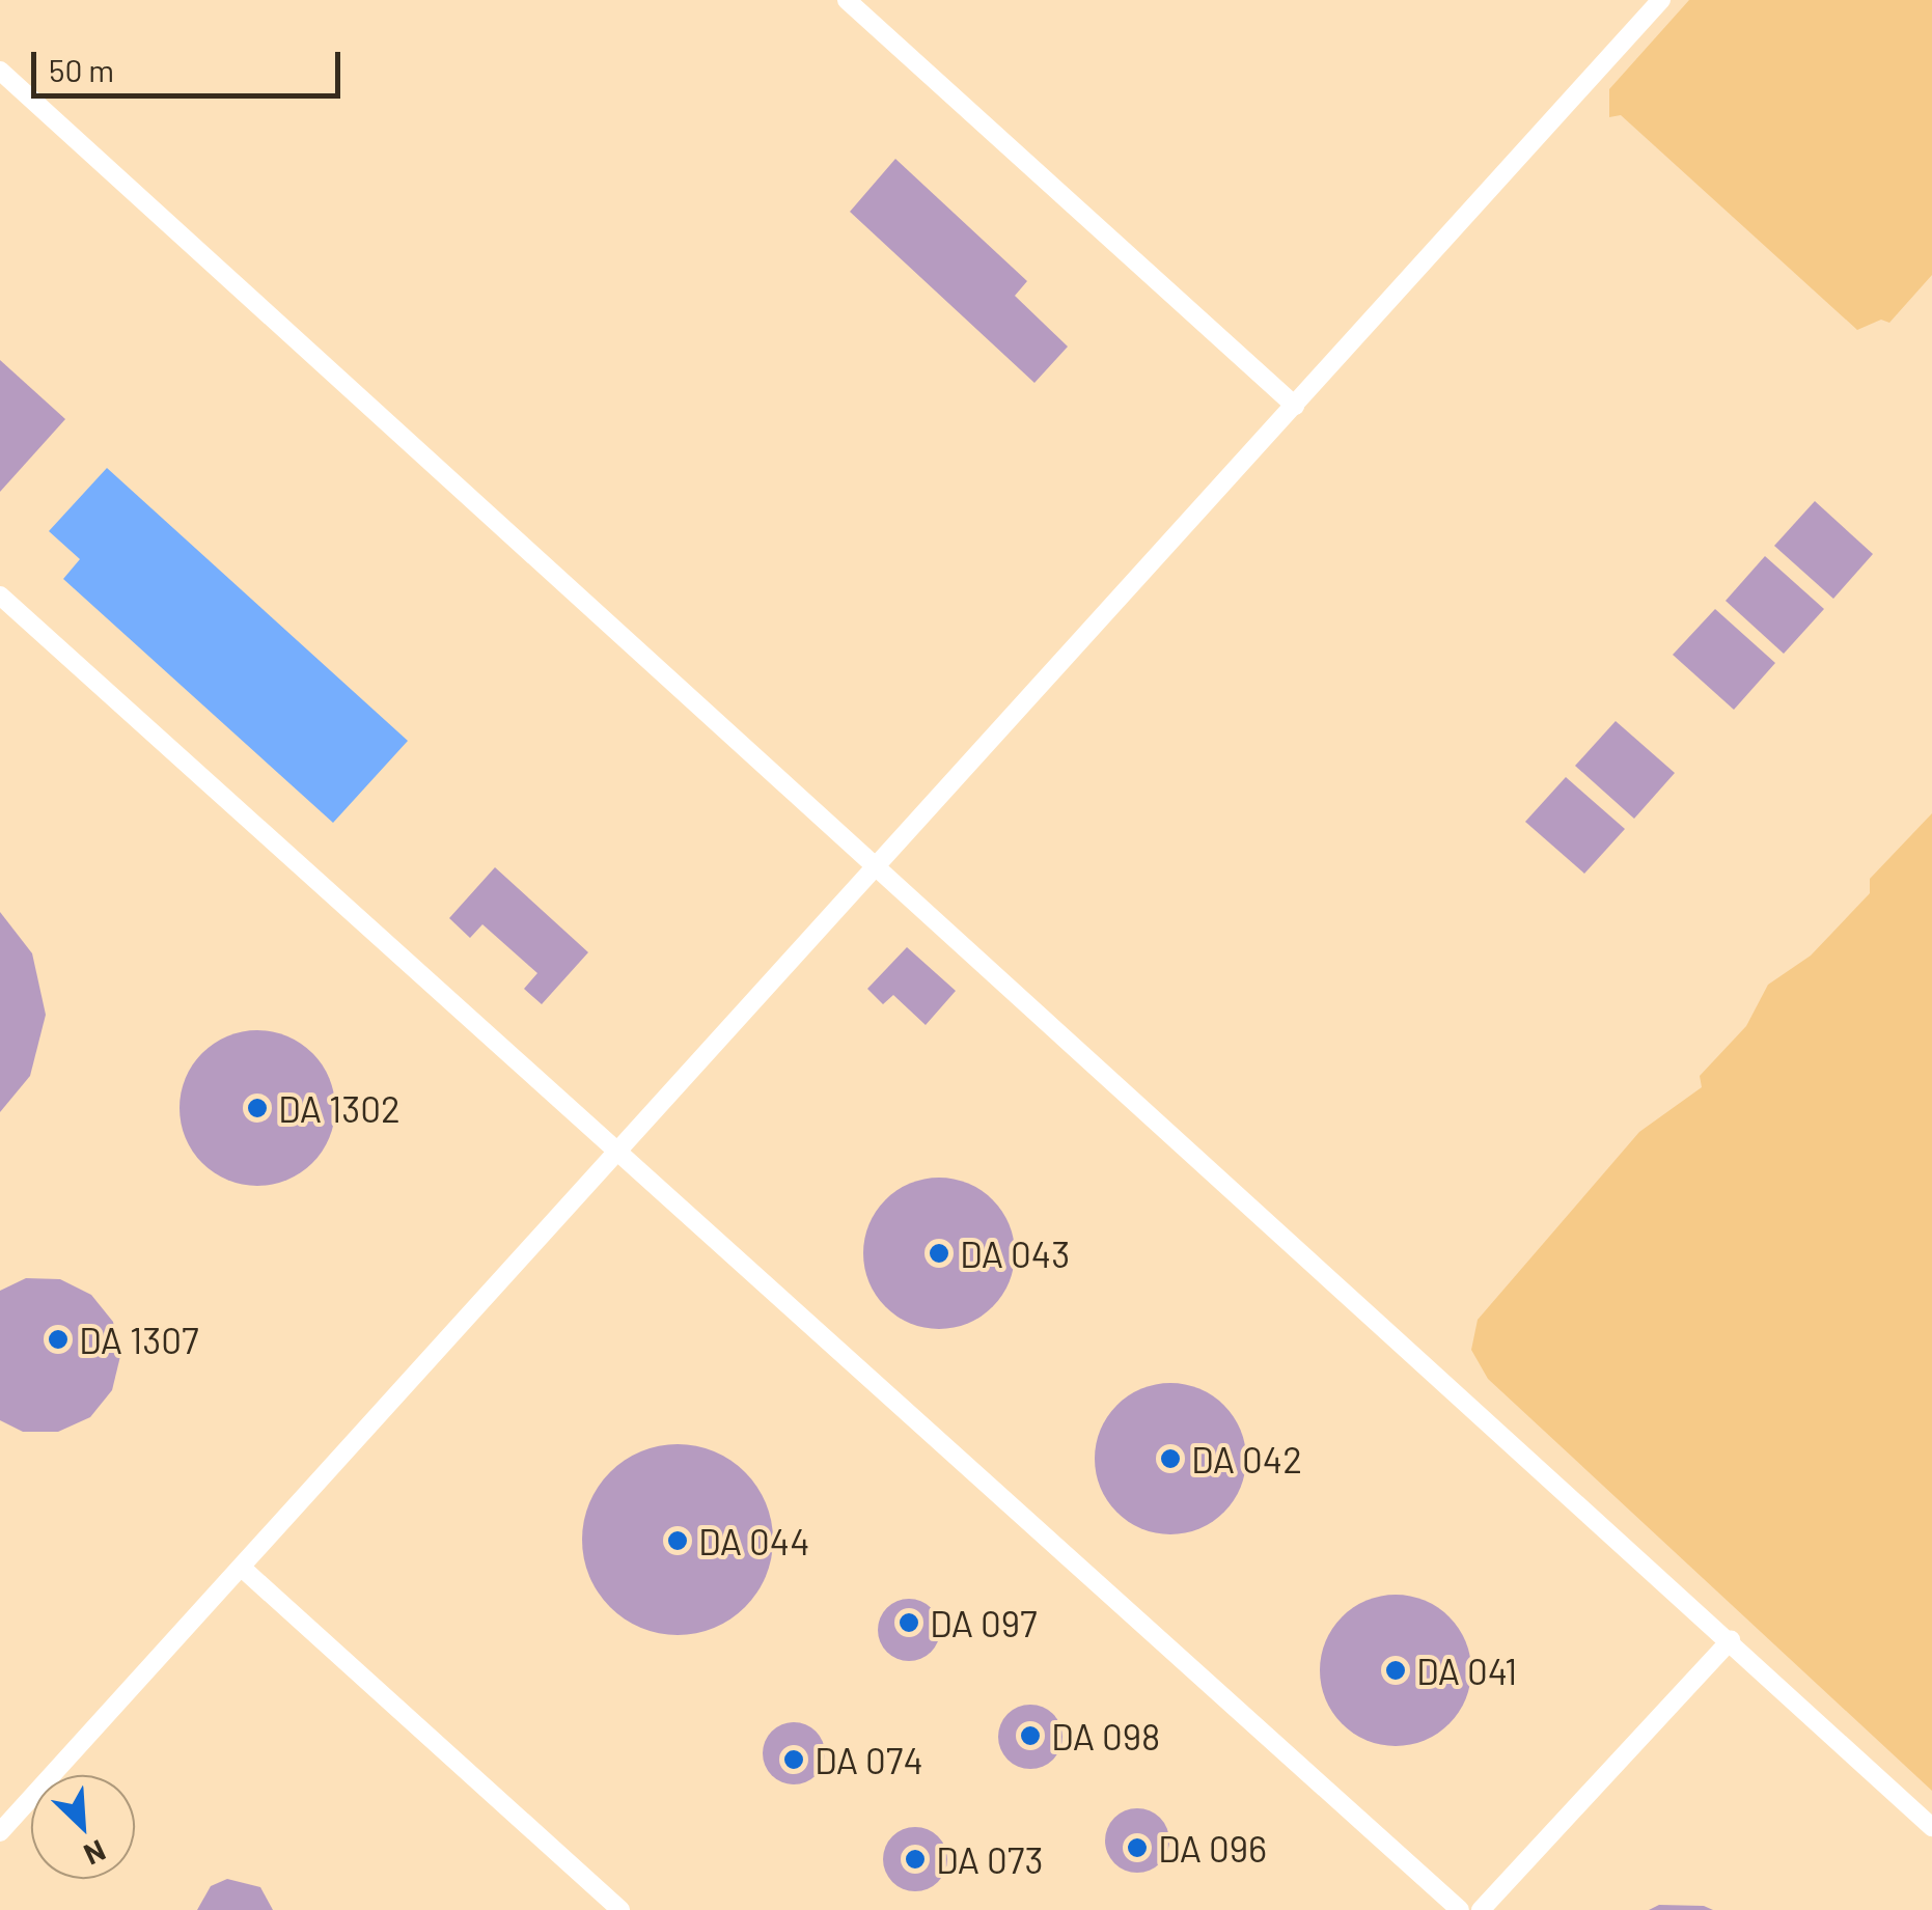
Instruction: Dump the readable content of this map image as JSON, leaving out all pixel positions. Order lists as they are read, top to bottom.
{
  "places": [
    "DA 1302",
    "DA 043",
    "DA 1307",
    "DA 042",
    "DA 044",
    "DA 097",
    "DA 041",
    "DA 098",
    "DA 074",
    "DA 096",
    "DA 073"
  ],
  "scale_bar": "50 m",
  "north": "bottom right"
}
